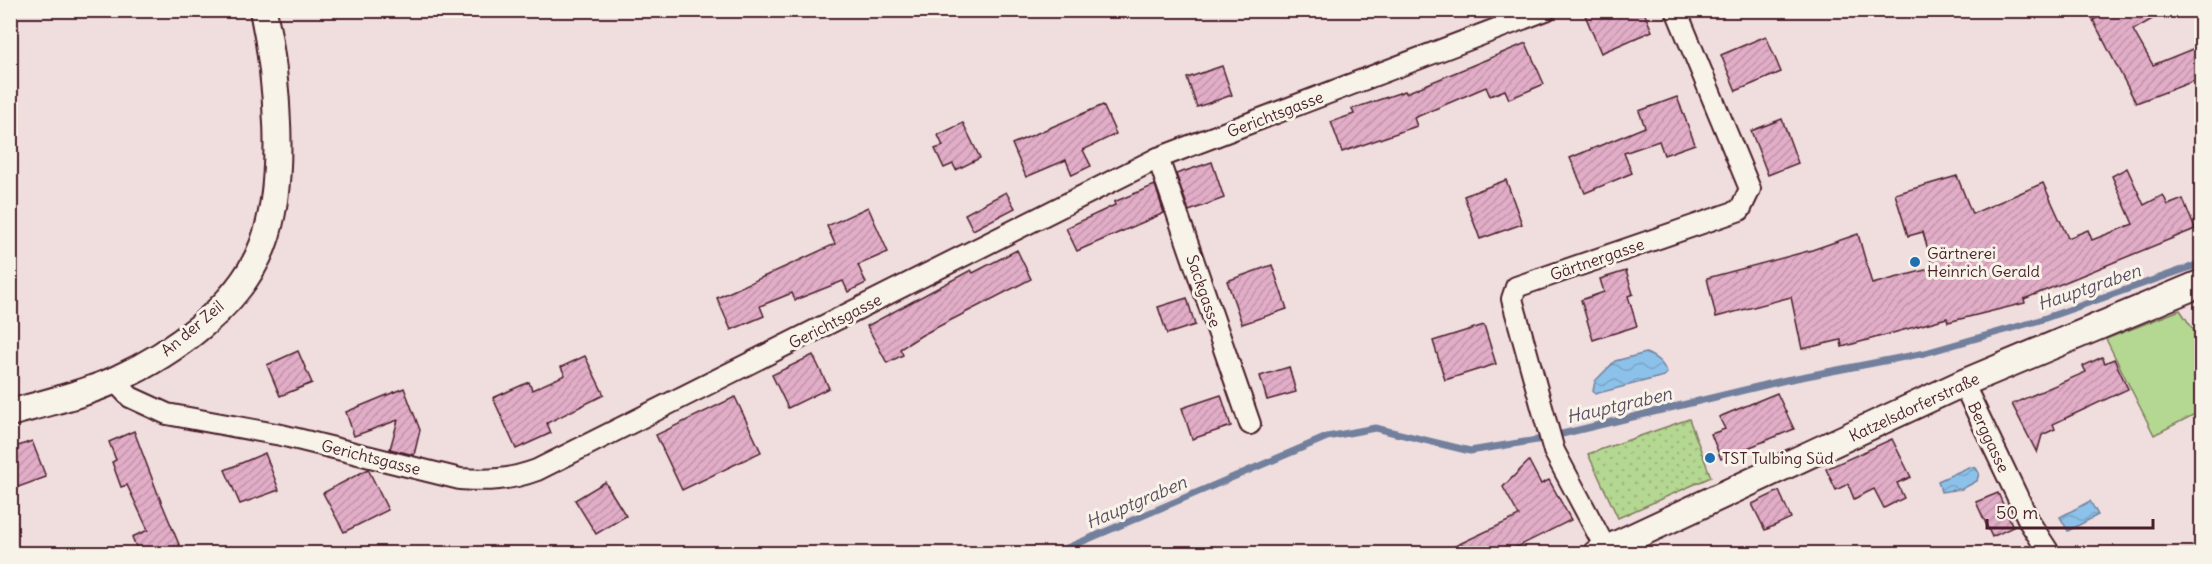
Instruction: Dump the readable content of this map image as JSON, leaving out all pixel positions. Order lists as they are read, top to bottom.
{
  "streets": {
    "street": [
      "Gerichtsgasse",
      "Gärtnergasse",
      "Sackgasse",
      "An der Zeil",
      "Katzelsdorferstraße",
      "Berggasse"
    ]
  },
  "crossings": [
    ["Gerichtsgasse", "Sackgasse"],
    ["Gerichtsgasse", "An der Zeil"],
    ["Gärtnergasse", "Katzelsdorferstraße"],
    ["Katzelsdorferstraße", "Berggasse"]
  ],
  "water": ["Hauptgraben"],
  "places": ["Gärtnerei Heinrich Gerald", "TST Tulbing Süd"],
  "scale_bar": "50 m"
}
